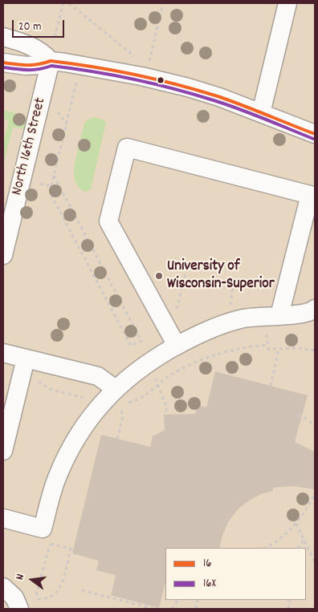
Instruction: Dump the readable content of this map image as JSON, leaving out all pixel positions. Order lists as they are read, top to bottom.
{
  "streets": {
    "street": ["North 16th Street"]
  },
  "places": ["University of Wisconsin-Superior"],
  "lines": ["transit line 16", "transit line 16X"],
  "legend": ["16", "16X"],
  "scale_bar": "20 m",
  "north": "left"
}
